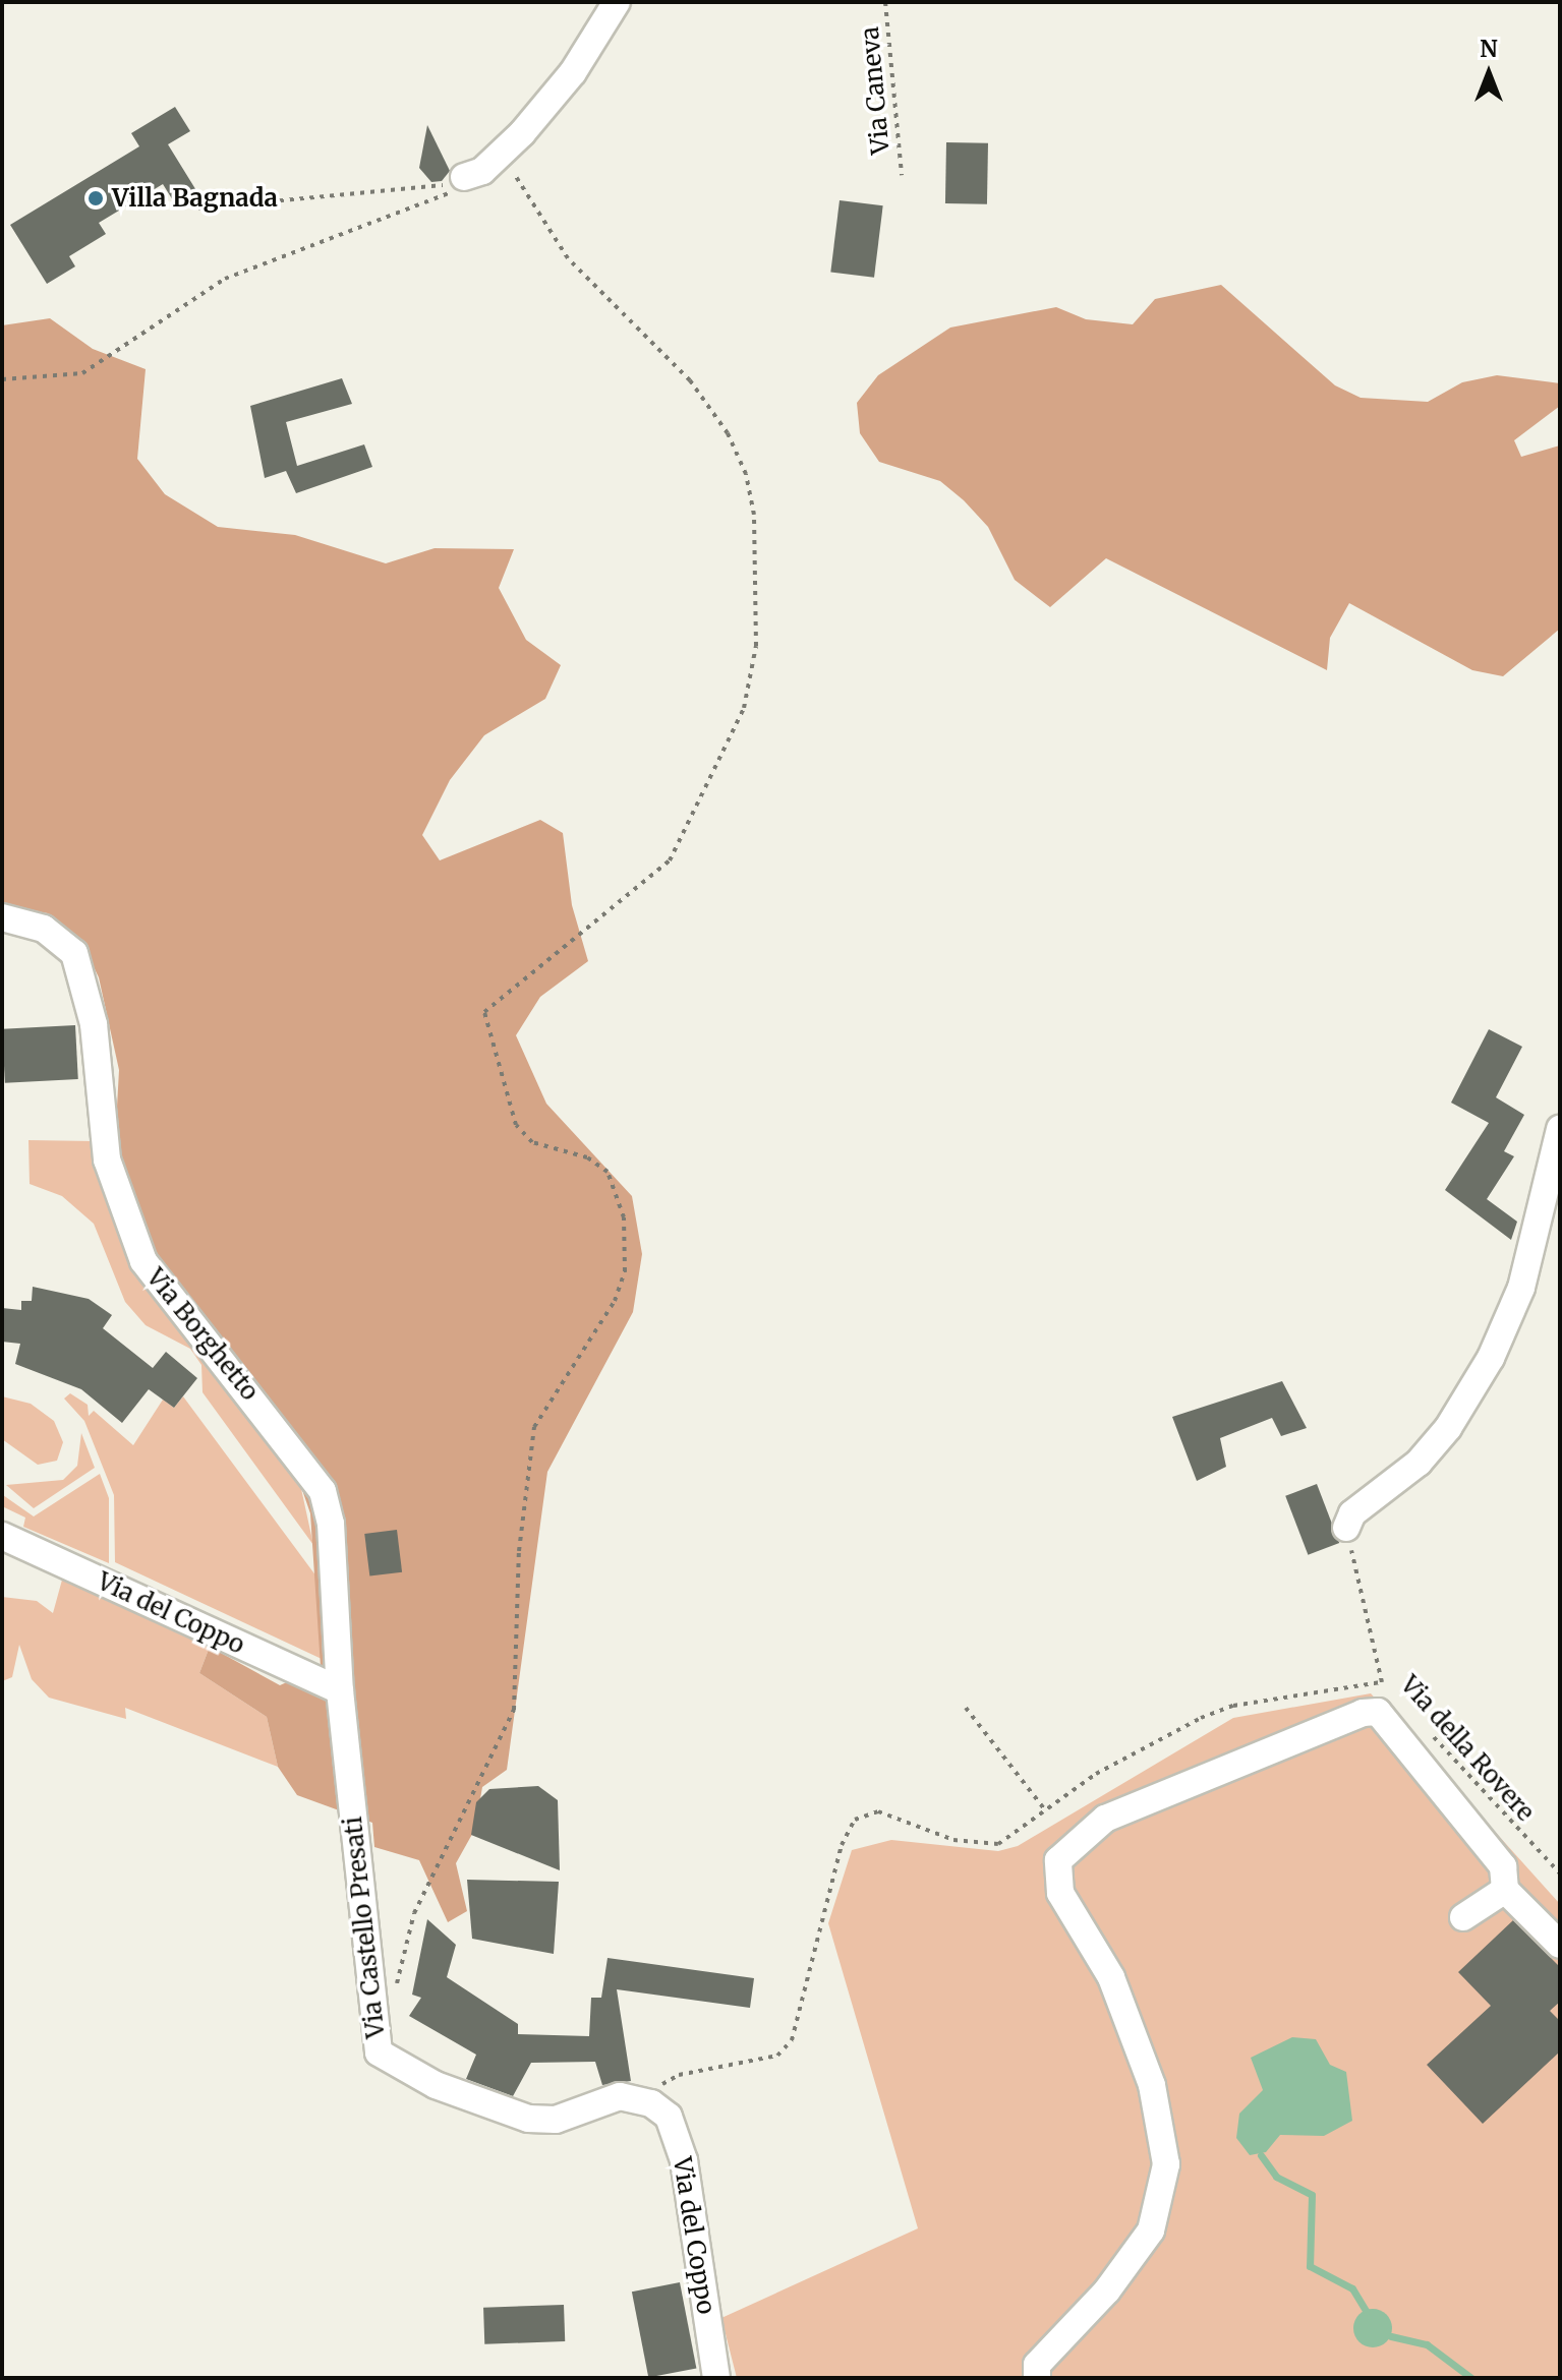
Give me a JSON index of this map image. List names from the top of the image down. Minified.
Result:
{"streets":{"street":["Via Borghetto","Via del Coppo","Via Castello Presati"],"path":["Via Caneva","Via della Rovere"]},"crossings":[["Via Borghetto","Via del Coppo"],["Via Borghetto","Via Castello Presati"],["Via del Coppo","Via Castello Presati"]],"places":["Villa Bagnada"],"north":"top"}
